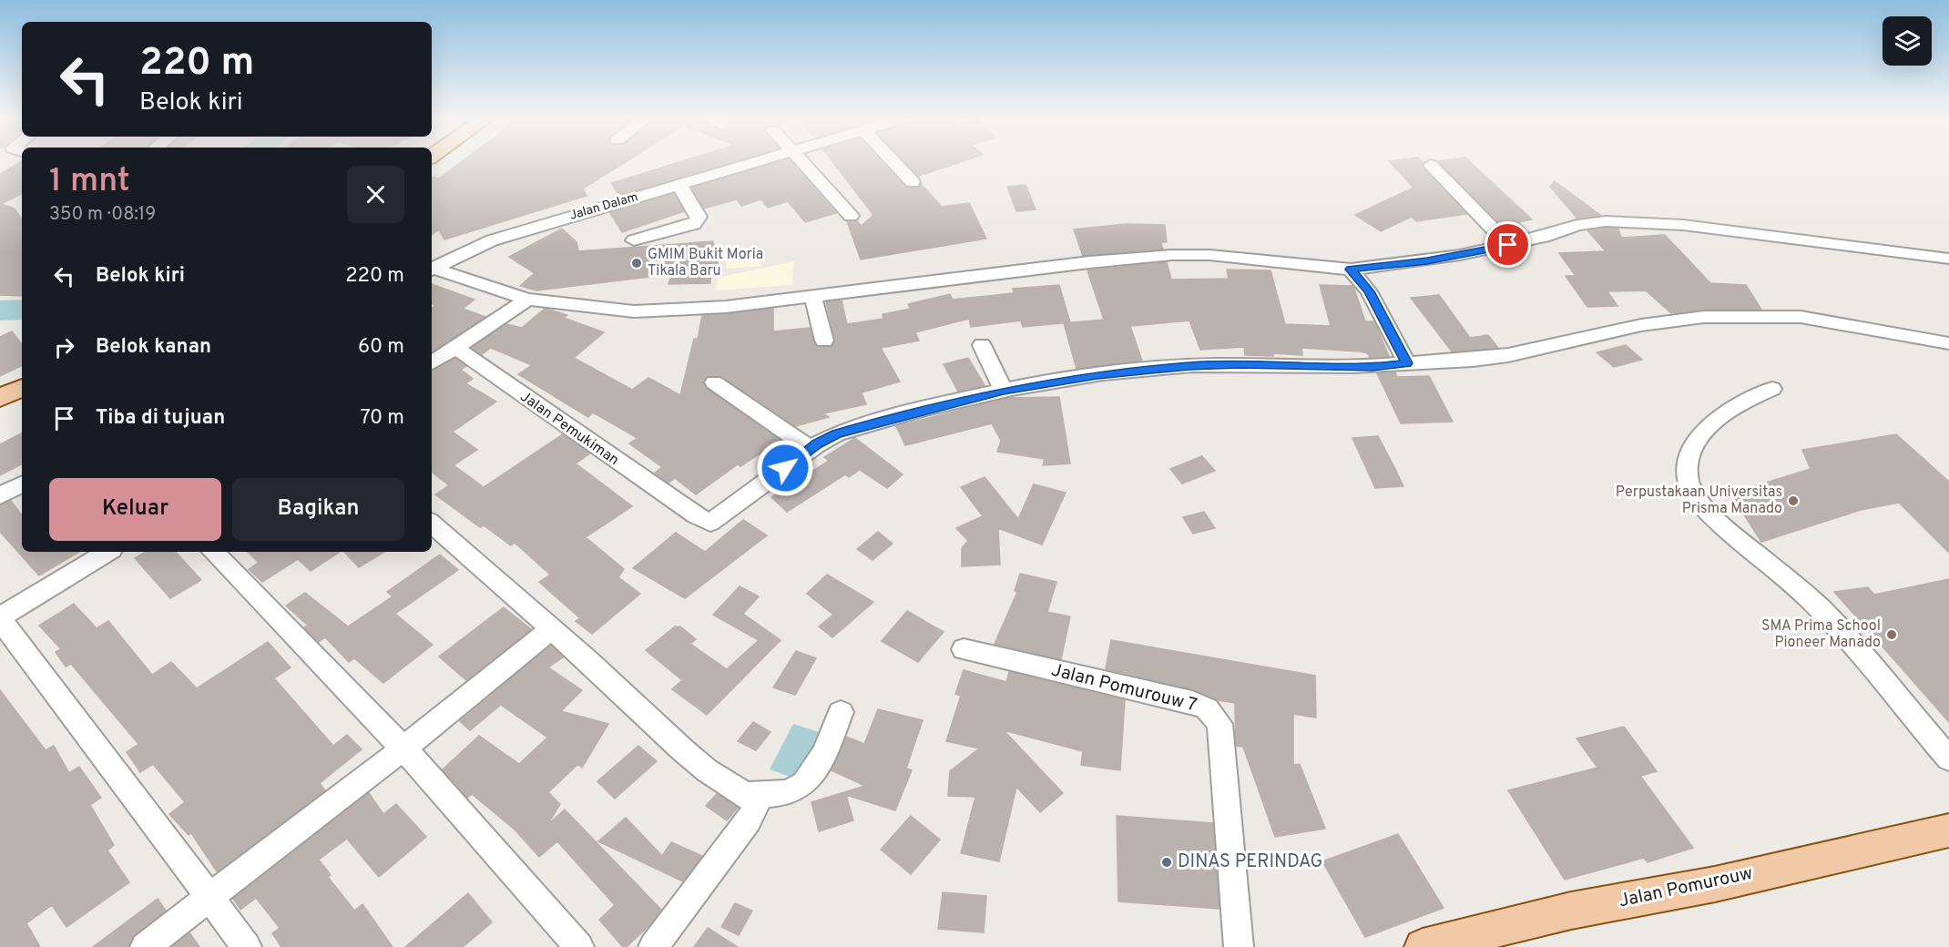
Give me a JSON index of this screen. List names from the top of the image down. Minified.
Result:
{"streets":{"main road":["Jalan Pomurouw"],"street":["Jalan Dalam","Jalan Pemukiman","Jalan Pomurouw 7"]},"places":["GMIM Bukit Moria Tikala Baru","Perpustakaan Universitas Prisma Manado","SMA Prima School Pioneer Manado","DINAS PERINDAG"],"page":{"turn":["220 m","Belok kiri"],"heading":["1 mnt","350 m · 08:19"],"list":[{"name":"Belok kiri","value":"220 m"},{"name":"Belok kanan","value":"60 m"},{"name":"Tiba di tujuan","value":"70 m"}],"buttons":["Keluar","Bagikan"]}}
